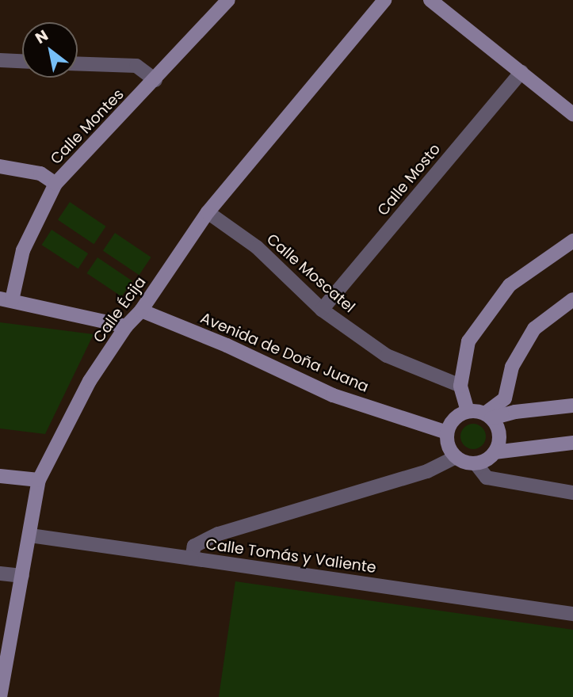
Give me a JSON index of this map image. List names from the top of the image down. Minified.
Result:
{"streets":{"street":["Calle Montes","Calle Mosto","Calle Moscatel","Calle Écija","Avenida de Doña Juana","Calle Tomás y Valiente"]},"crossings":[["Calle Mosto","Calle Moscatel"],["Calle Moscatel","Calle Écija"],["Calle Écija","Avenida de Doña Juana"],["Avenida de Doña Juana","Calle Tomás y Valiente"]],"north":"top left"}
